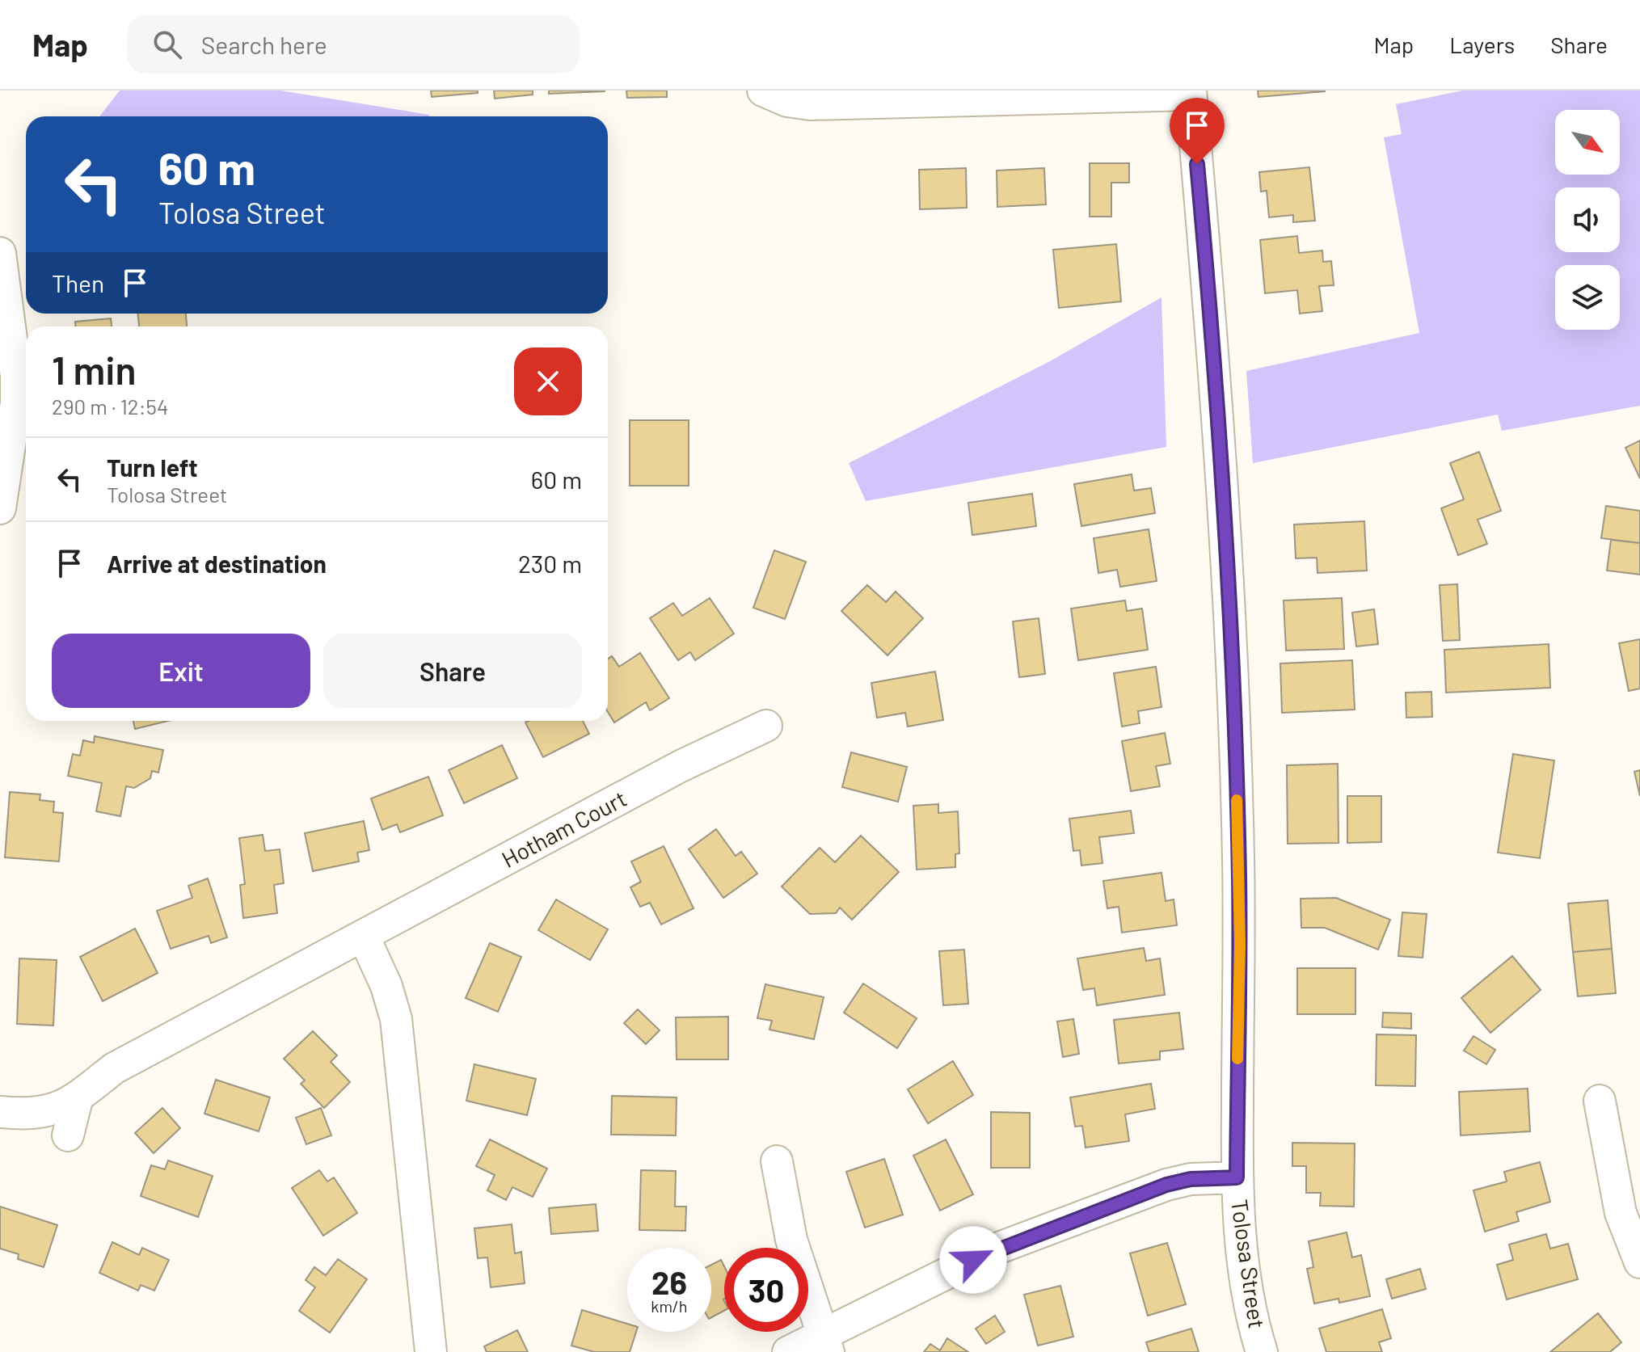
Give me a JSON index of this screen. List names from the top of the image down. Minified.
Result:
{"streets":{"street":["Hotham Court","Tolosa Street"]},"north":"bottom right","page":{"header":"Map","search":"Search here","nav":["Map","Layers","Share"],"turn":["60 m","Tolosa Street"],"then":"Then","heading":["1 min","290 m · 12:54"],"list":[{"name":"Turn left","note":"Tolosa Street","value":"60 m"},{"name":"Arrive at destination","value":"230 m"}],"buttons":["Exit","Share"],"speed":"26 km/h","limit":"30"}}
